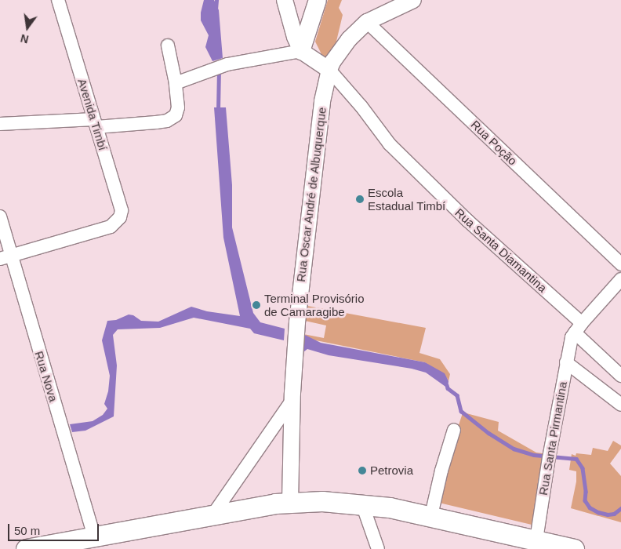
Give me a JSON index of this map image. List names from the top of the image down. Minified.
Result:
{"streets":{"street":["Avenida Timbí","Rua Poção","Rua Oscar André de Albuquerque","Rua Santa Diamantina","Rua Nova","Rua Santa Pirmantina"]},"crossings":[["Avenida Timbí","Rua Nova"],["Rua Poção","Rua Oscar André de Albuquerque"],["Rua Oscar André de Albuquerque","Rua Santa Diamantina"],["Rua Santa Diamantina","Rua Santa Pirmantina"]],"places":["Escola Estadual Timbí","Terminal Provisório de Camaragibe","Petrovia"],"scale_bar":"50 m","north":"bottom"}
